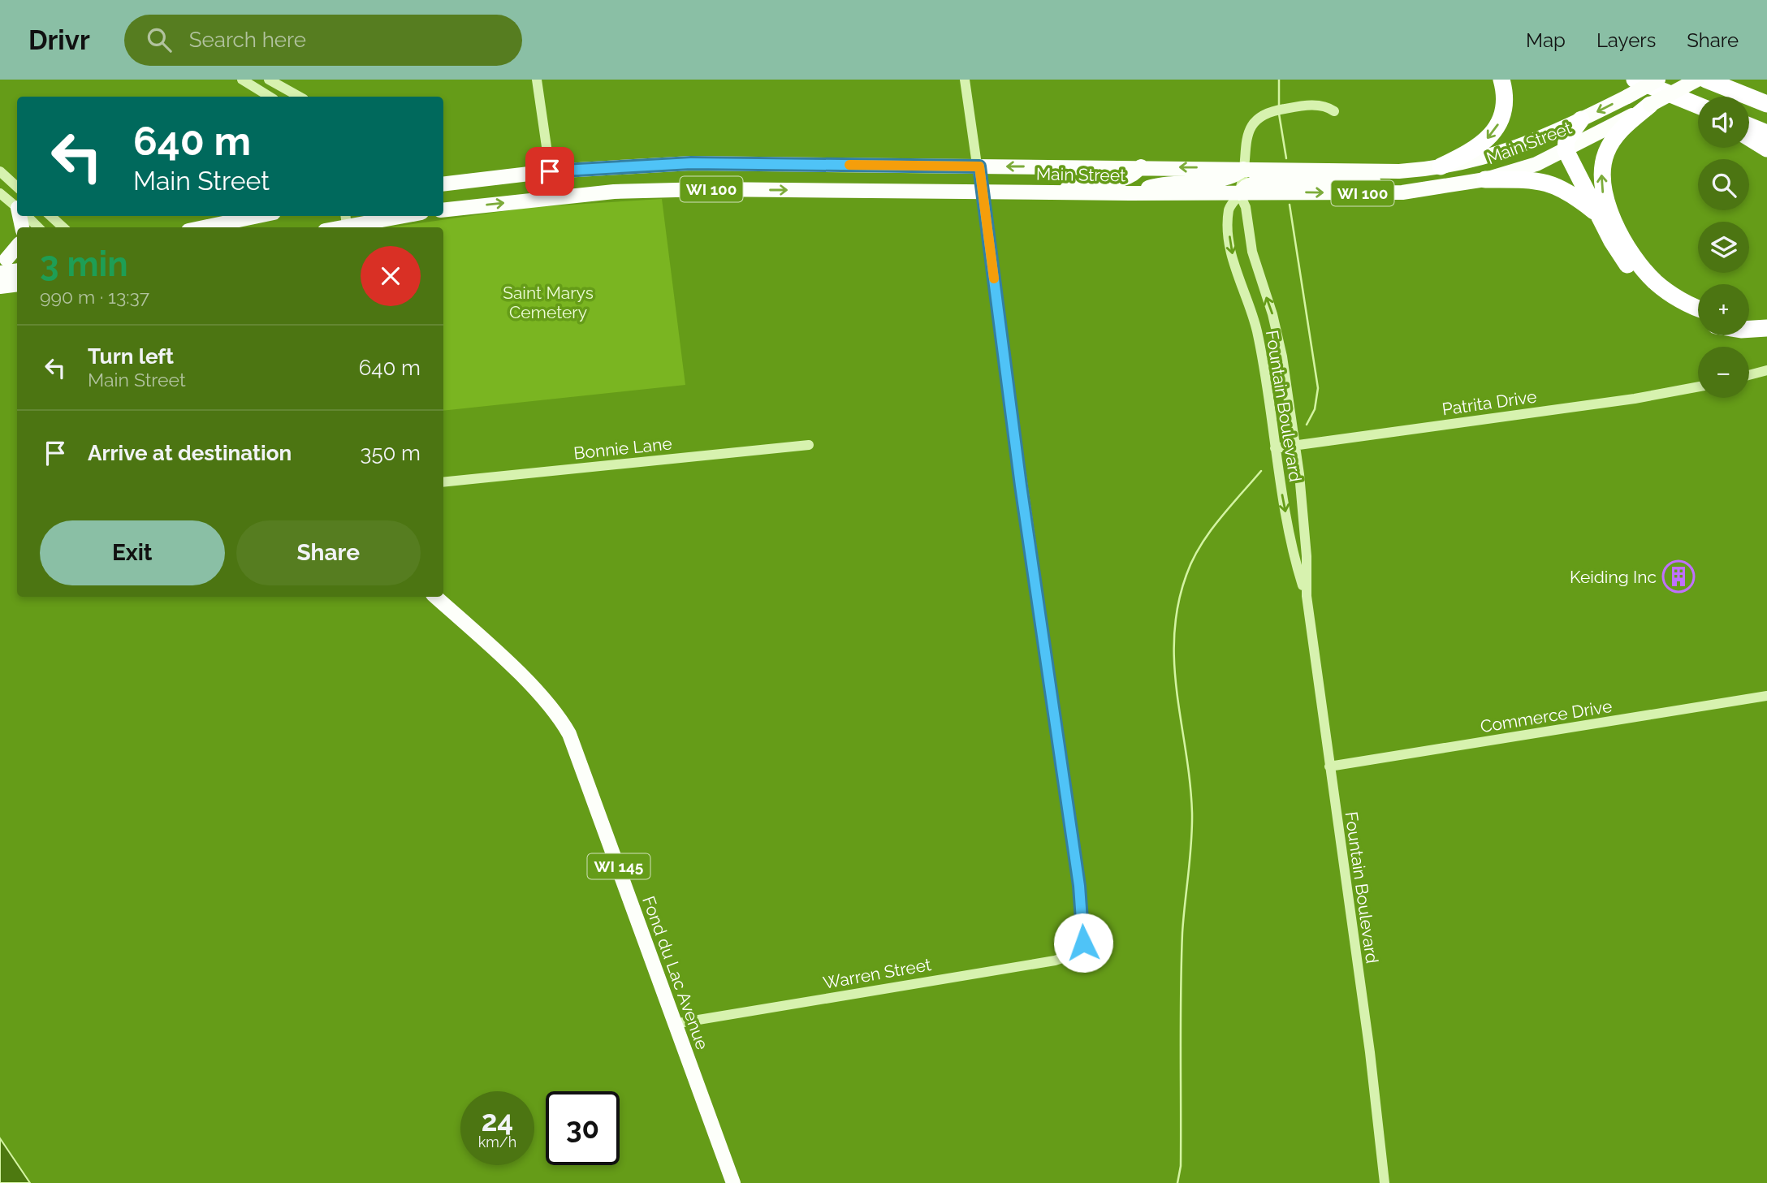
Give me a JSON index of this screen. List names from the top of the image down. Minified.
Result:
{"streets":{"highway":["WI 100"],"main road":["Main Street","WI 145","Fond du Lac Avenue"],"street":["Patrita Drive","Fountain Boulevard","Bonnie Lane","Commerce Drive","Warren Street"]},"crossings":[["Main Street","WI 100"],["Main Street","Fountain Boulevard"],["Main Street","Warren Street"],["Patrita Drive","Fountain Boulevard"],["Fountain Boulevard","Commerce Drive"],["Fond du Lac Avenue","Warren Street"]],"parks":["Saint Marys Cemetery"],"places":{"building":["Keiding Inc"]},"page":{"header":"Drivr","search":"Search here","nav":["Map","Layers","Share"],"map_buttons":["+","−"],"turn":["640 m","Main Street"],"heading":["3 min","990 m · 13:37"],"list":[{"name":"Turn left","note":"Main Street","value":"640 m"},{"name":"Arrive at destination","value":"350 m"}],"buttons":["Exit","Share"],"speed":"24 km/h","limit":"30"}}
